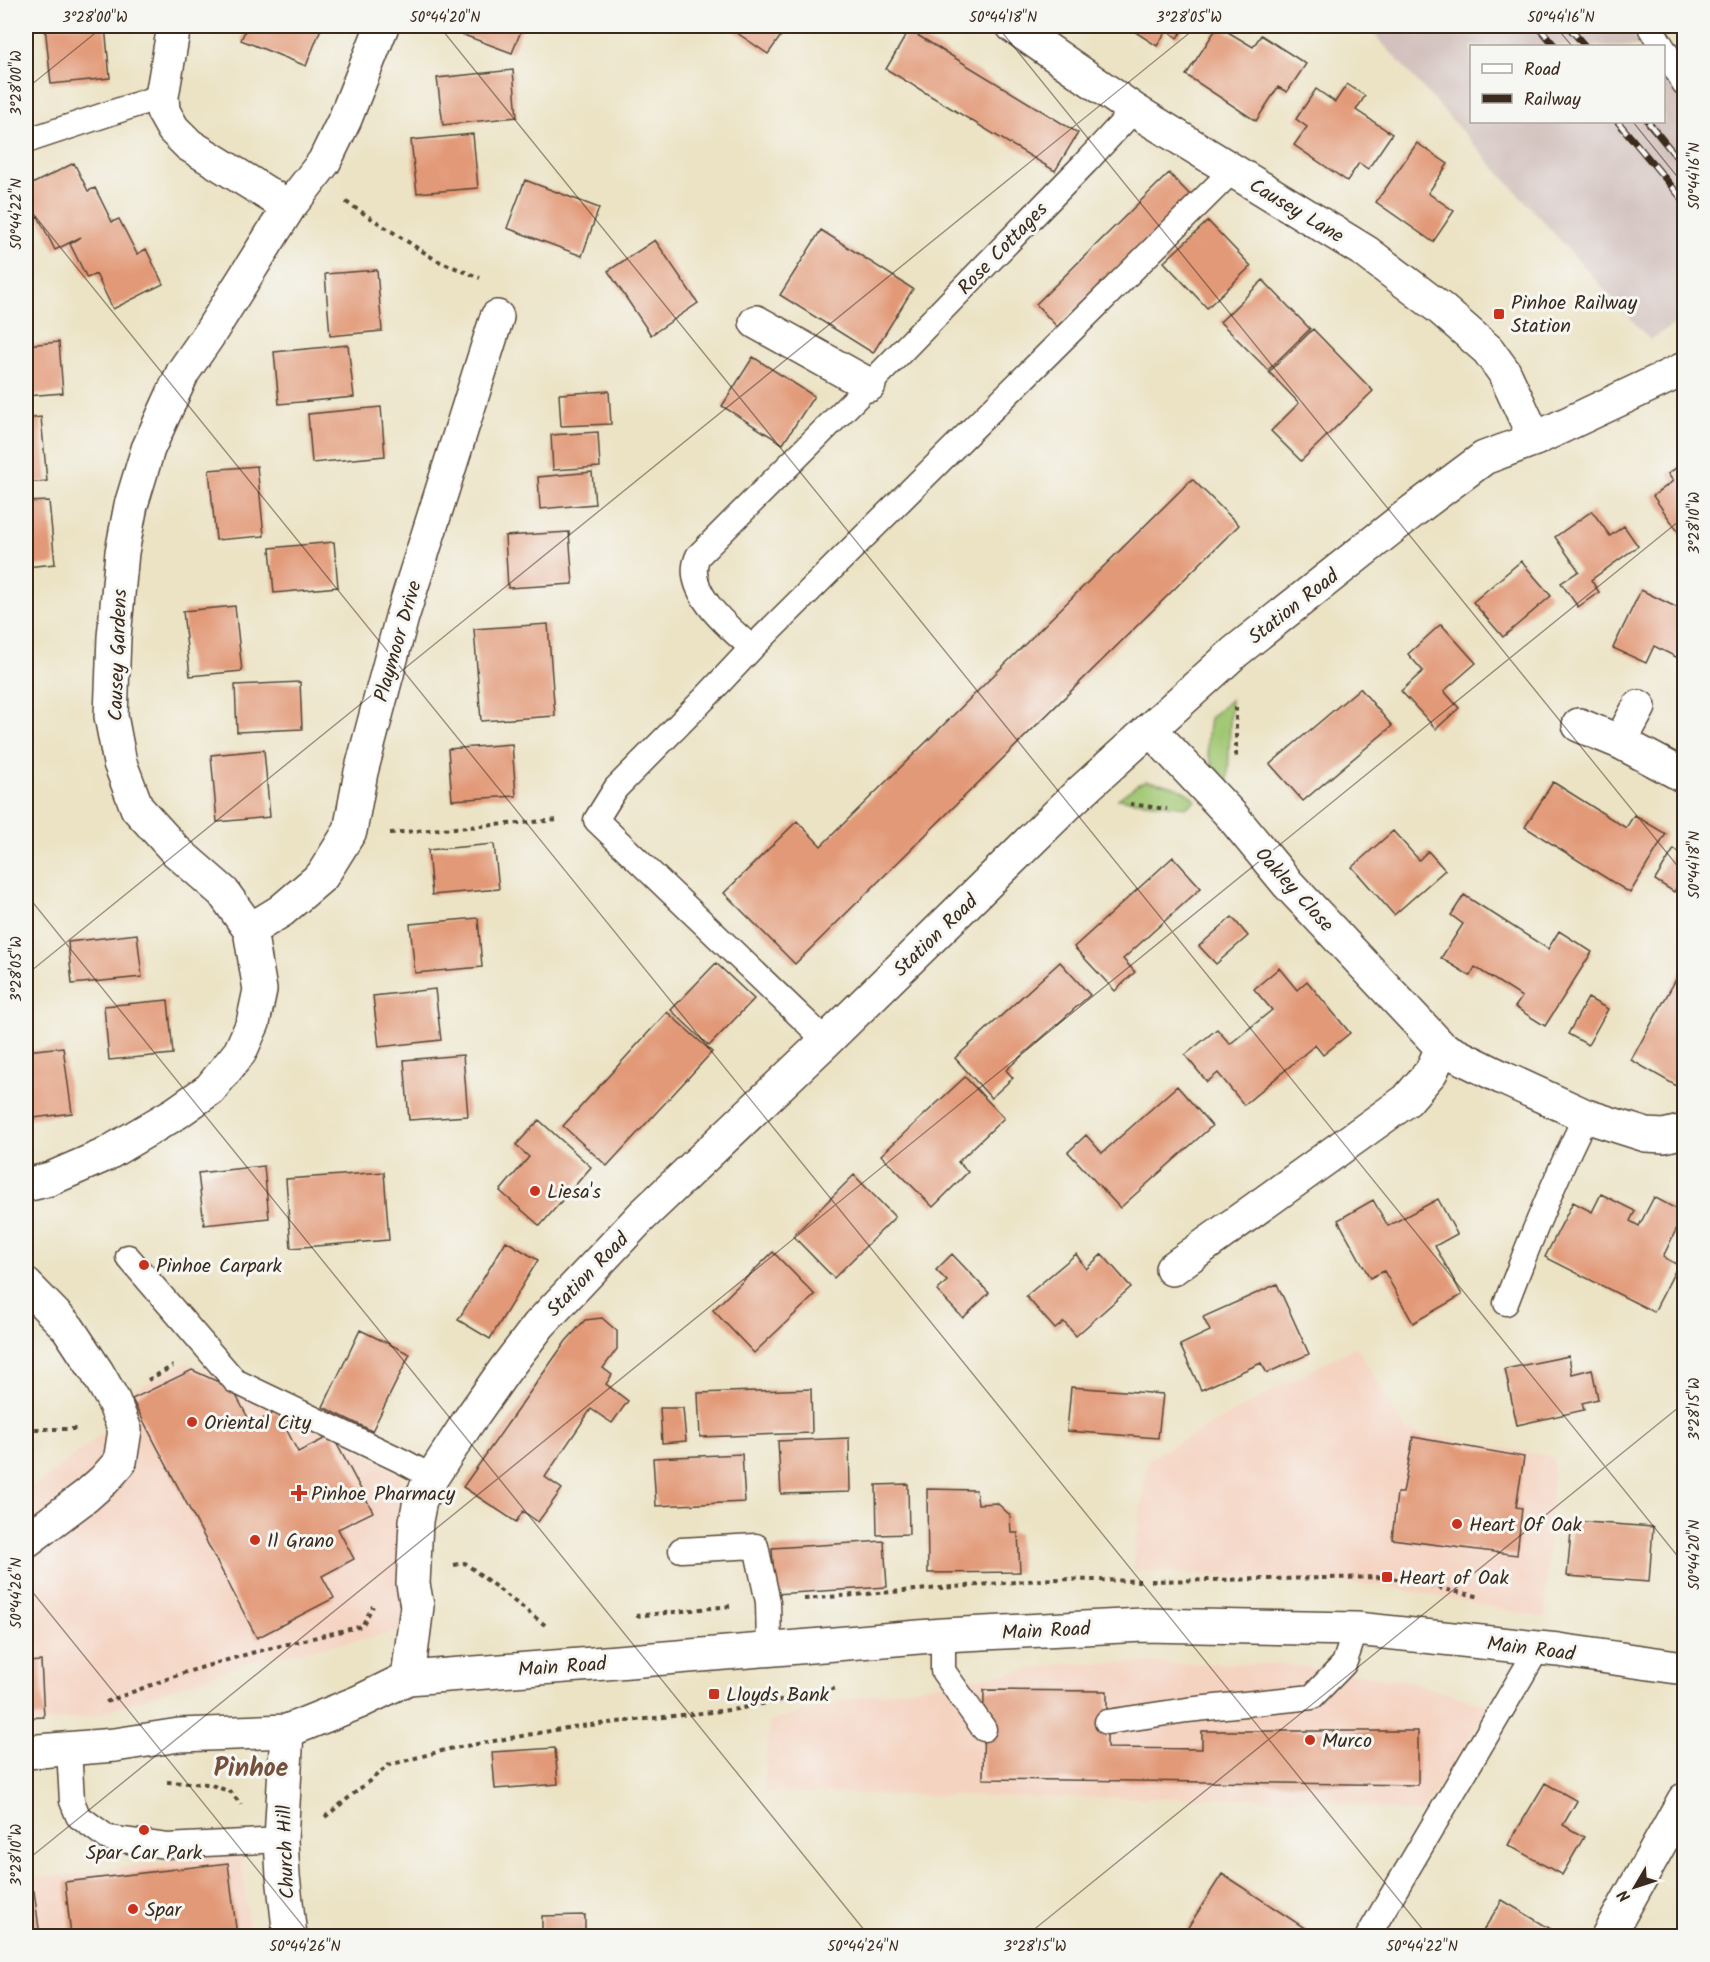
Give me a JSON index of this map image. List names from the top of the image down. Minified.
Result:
{"streets":{"street":["Causey Lane","Station Road","Playmoor Drive","Causey Gardens","Oakley Close","Main Road","Church Hill"],"lane":["Rose Cottages"]},"crossings":[["Causey Lane","Rose Cottages"],["Causey Lane","Station Road"],["Station Road","Oakley Close"],["Station Road","Main Road"],["Playmoor Drive","Causey Gardens"]],"districts":["Pinhoe"],"places":{"transit":["Pinhoe Railway Station","Heart of Oak","Lloyds Bank"],"other":["Liesa's","Pinhoe Carpark","Oriental City","Heart Of Oak","Il Grano","Murco","Spar Car Park","Spar"],"health":["Pinhoe Pharmacy"]},"legend":["Road","Railway"],"north":"bottom left","coordinates":["3°28'00\"W","50°44'20\"N","50°44'18\"N","3°28'05\"W","50°44'16\"N","50°44'22\"N","3°28'10\"W","3°28'15\"W","50°44'26\"N","50°44'24\"N"]}
